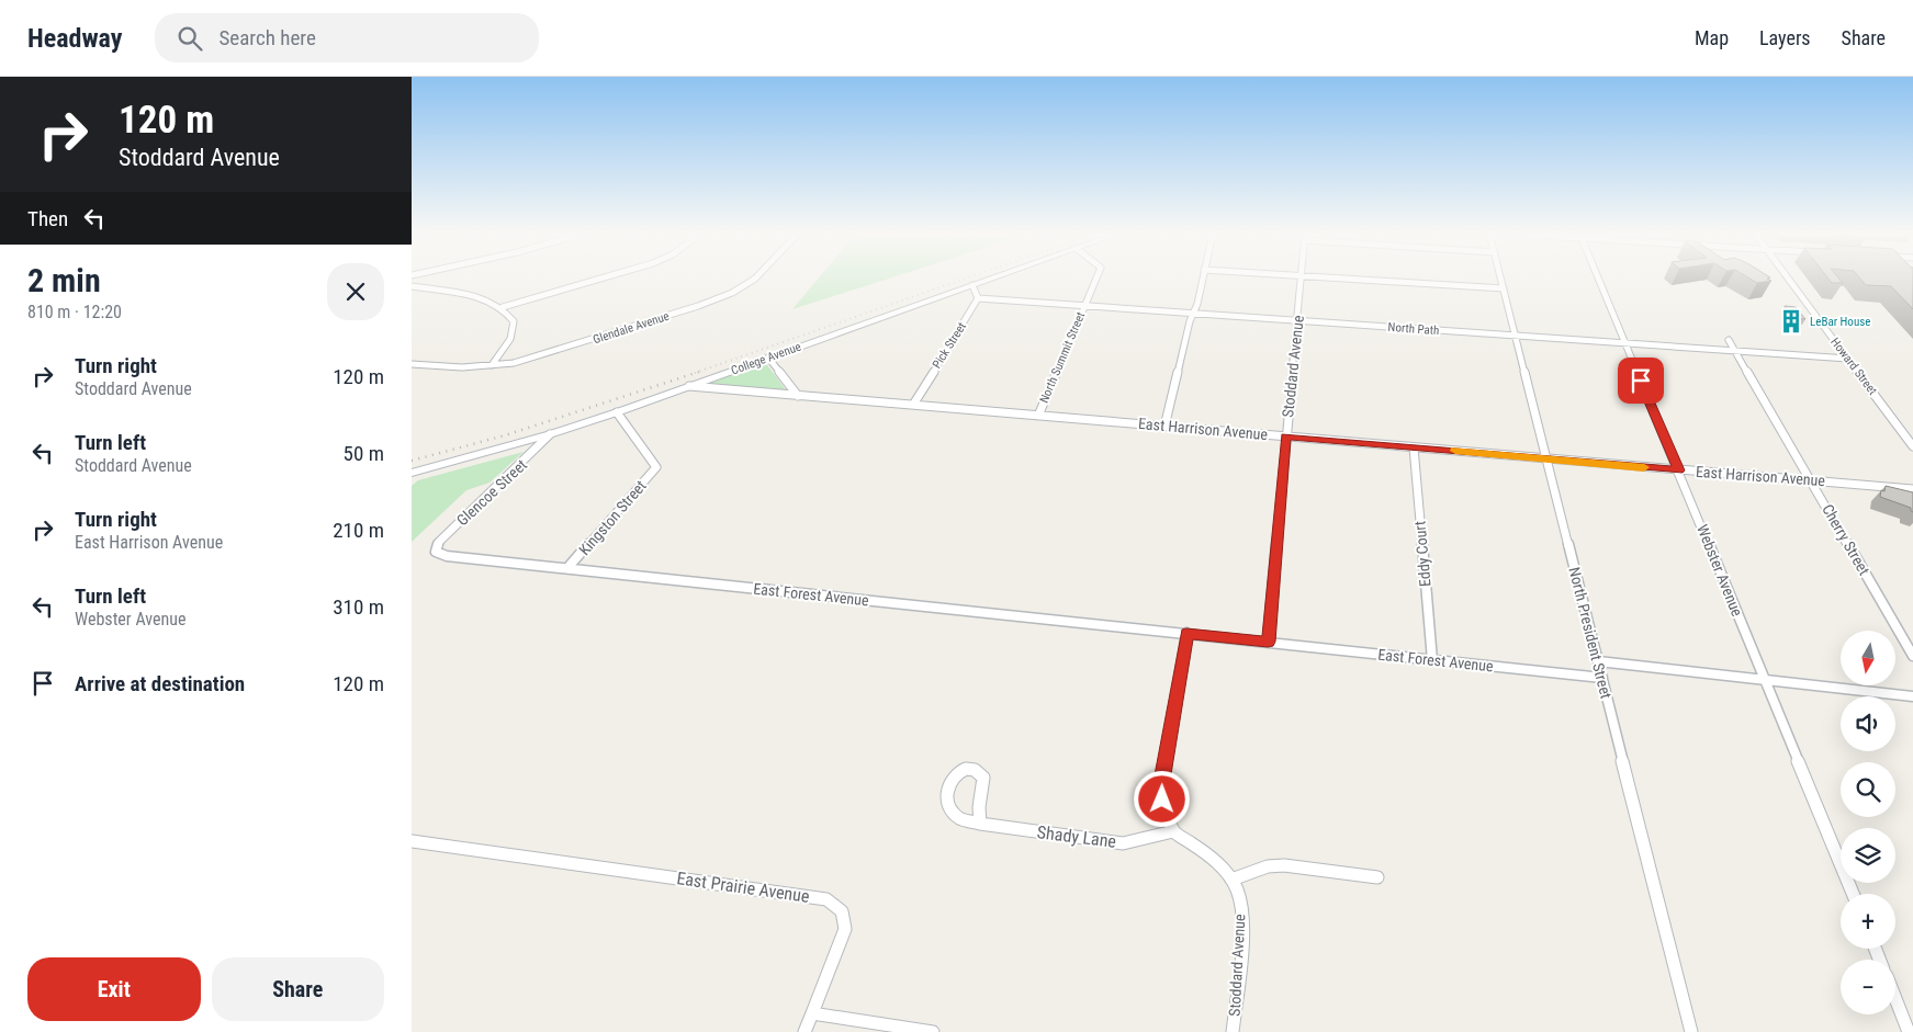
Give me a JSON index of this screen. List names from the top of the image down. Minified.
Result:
{"streets":{"street":["Glendale Avenue","North Path","Pick Street","North Summit Street","College Avenue","Stoddard Avenue","Howard Street","East Harrison Avenue","Glencoe Street","Kingston Street","Cherry Street","Eddy Court","Webster Avenue","East Forest Avenue","North President Street","Shady Lane","East Prairie Avenue"]},"crossings":[["North Path","Pick Street"],["North Path","North Summit Street"],["North Path","Stoddard Avenue"],["North Path","Howard Street"],["North Path","Cherry Street"],["North Path","Webster Avenue"],["North Path","North President Street"],["Pick Street","East Harrison Avenue"],["North Summit Street","East Harrison Avenue"],["College Avenue","East Harrison Avenue"],["College Avenue","Glencoe Street"],["College Avenue","Kingston Street"],["Stoddard Avenue","East Harrison Avenue"],["Stoddard Avenue","East Forest Avenue"],["Stoddard Avenue","Shady Lane"],["East Harrison Avenue","Cherry Street"],["East Harrison Avenue","Eddy Court"],["East Harrison Avenue","Webster Avenue"],["East Harrison Avenue","North President Street"],["Glencoe Street","East Forest Avenue"],["Kingston Street","East Forest Avenue"],["Eddy Court","East Forest Avenue"],["East Forest Avenue","North President Street"]],"places":{"building":["LeBar House"]},"north":"bottom","page":{"header":"Headway","search":"Search here","nav":["Map","Layers","Share"],"turn":["120 m","Stoddard Avenue"],"then":"Then","heading":["2 min","810 m · 12:20"],"list":[{"name":"Turn right","note":"Stoddard Avenue","value":"120 m"},{"name":"Turn left","note":"Stoddard Avenue","value":"50 m"},{"name":"Turn right","note":"East Harrison Avenue","value":"210 m"},{"name":"Turn left","note":"Webster Avenue","value":"310 m"},{"name":"Arrive at destination","value":"120 m"}],"map_buttons":["+","−"],"buttons":["Exit","Share"]}}
